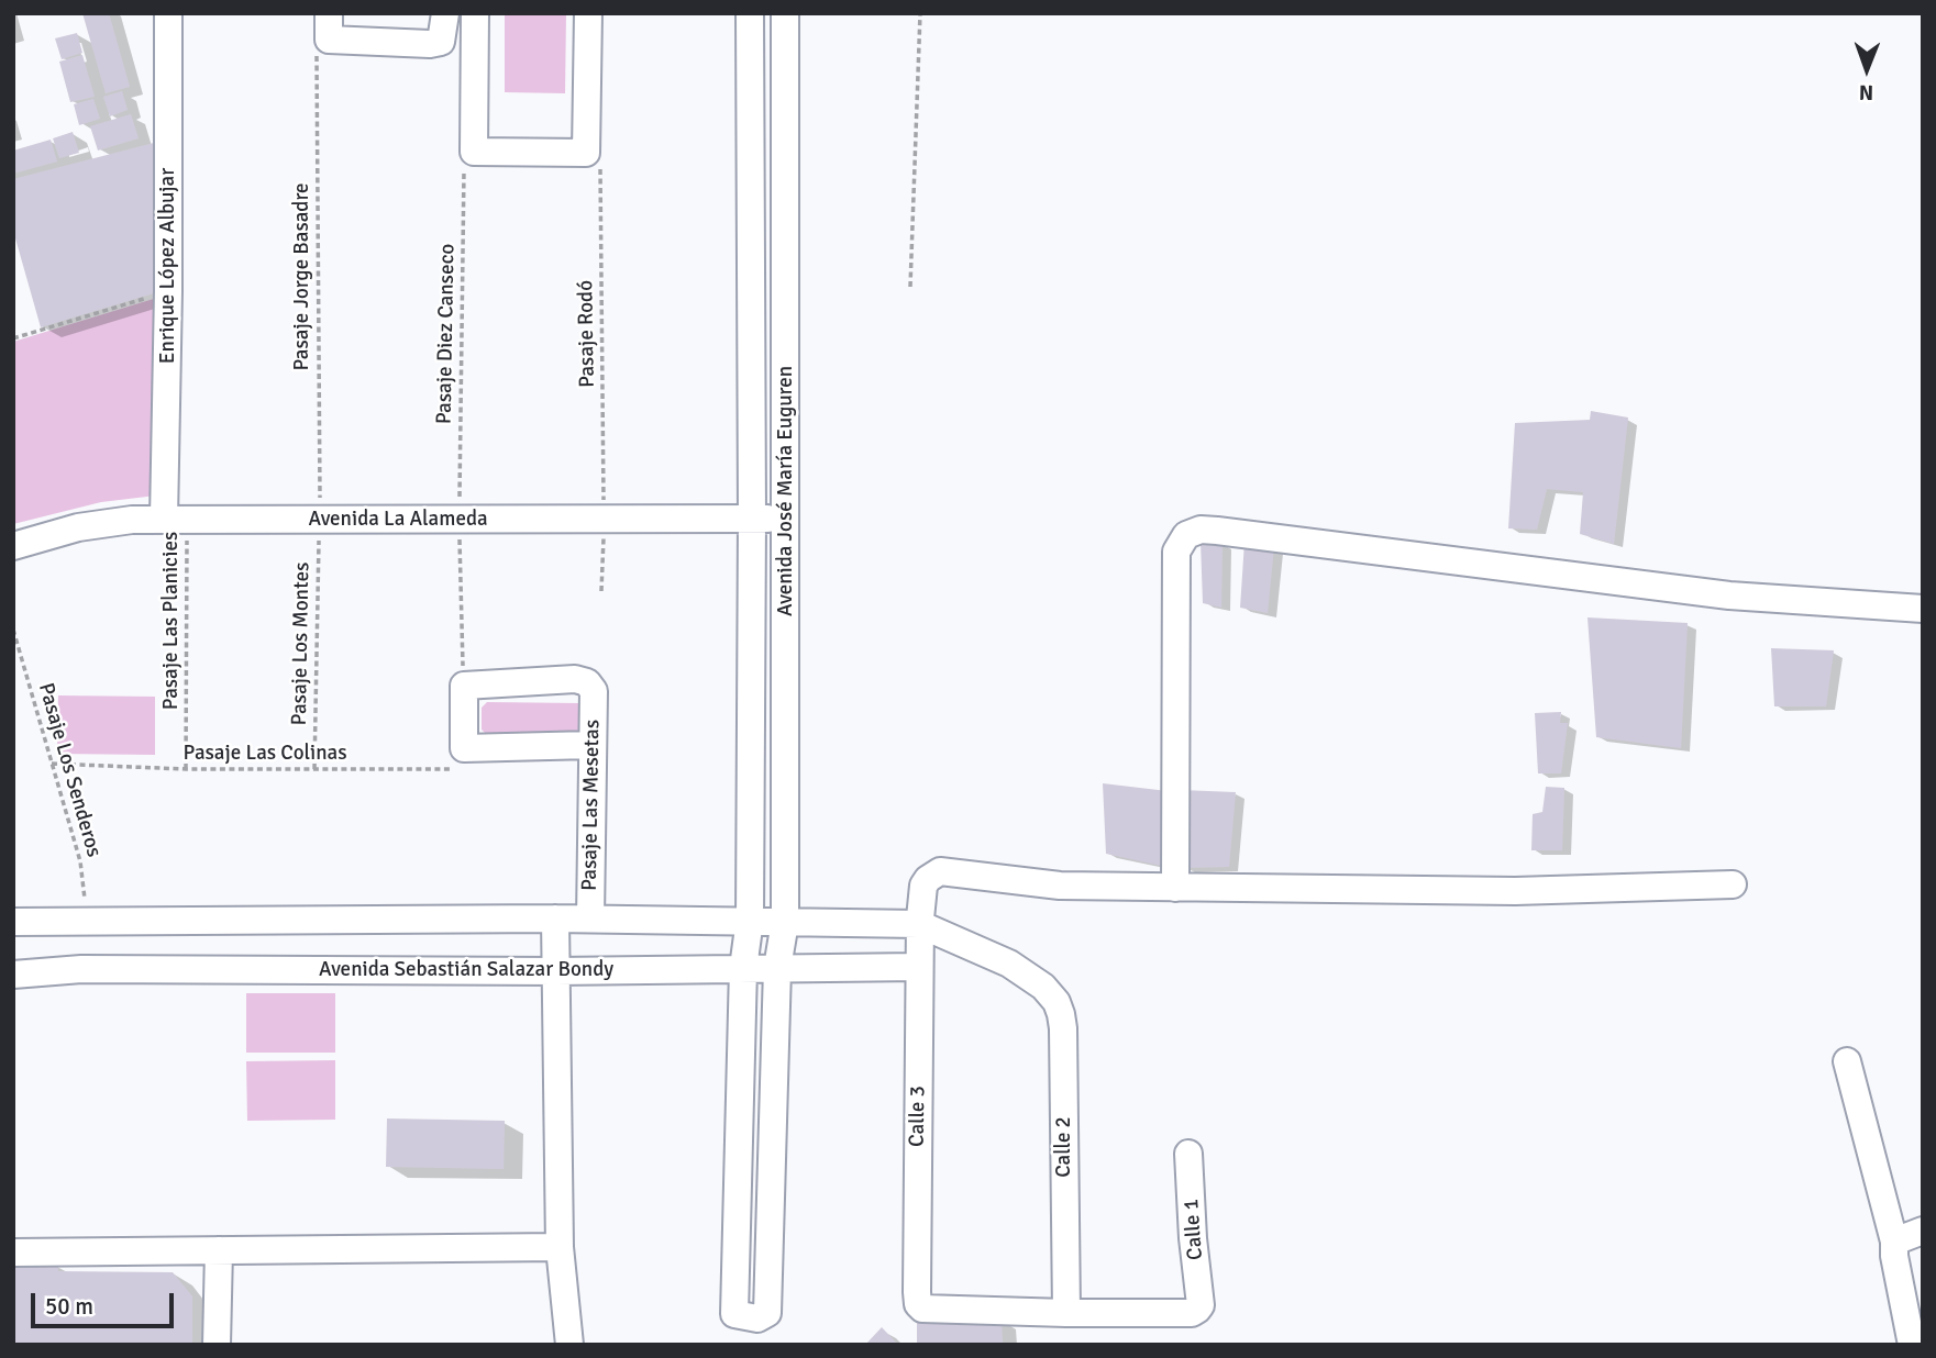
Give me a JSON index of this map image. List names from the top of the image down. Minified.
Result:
{"streets":{"street":["Enrique López Albujar","Avenida José María Euguren","Avenida La Alameda","Pasaje Las Mesetas","Avenida Sebastián Salazar Bondy","Calle 3","Calle 2","Calle 1"],"path":["Pasaje Jorge Basadre","Pasaje Diez Canseco","Pasaje Rodó","Pasaje Las Planicies","Pasaje Los Montes","Pasaje Las Colinas","Pasaje Los Senderos"]},"crossings":[["Enrique López Albujar","Avenida La Alameda"],["Enrique López Albujar","Pasaje Las Planicies"],["Pasaje Jorge Basadre","Avenida La Alameda"],["Pasaje Jorge Basadre","Pasaje Los Montes"],["Pasaje Diez Canseco","Avenida La Alameda"],["Pasaje Diez Canseco","Pasaje Las Mesetas"],["Pasaje Rodó","Avenida La Alameda"],["Avenida José María Euguren","Avenida La Alameda"],["Avenida José María Euguren","Avenida Sebastián Salazar Bondy"],["Avenida La Alameda","Pasaje Las Planicies"],["Avenida La Alameda","Pasaje Los Montes"],["Pasaje Las Planicies","Pasaje Las Colinas"],["Pasaje Los Montes","Pasaje Las Colinas"],["Pasaje Las Colinas","Pasaje Los Senderos"],["Avenida Sebastián Salazar Bondy","Calle 3"],["Calle 3","Calle 2"],["Calle 3","Calle 1"],["Calle 2","Calle 1"]],"scale_bar":"50 m","north":"bottom"}
